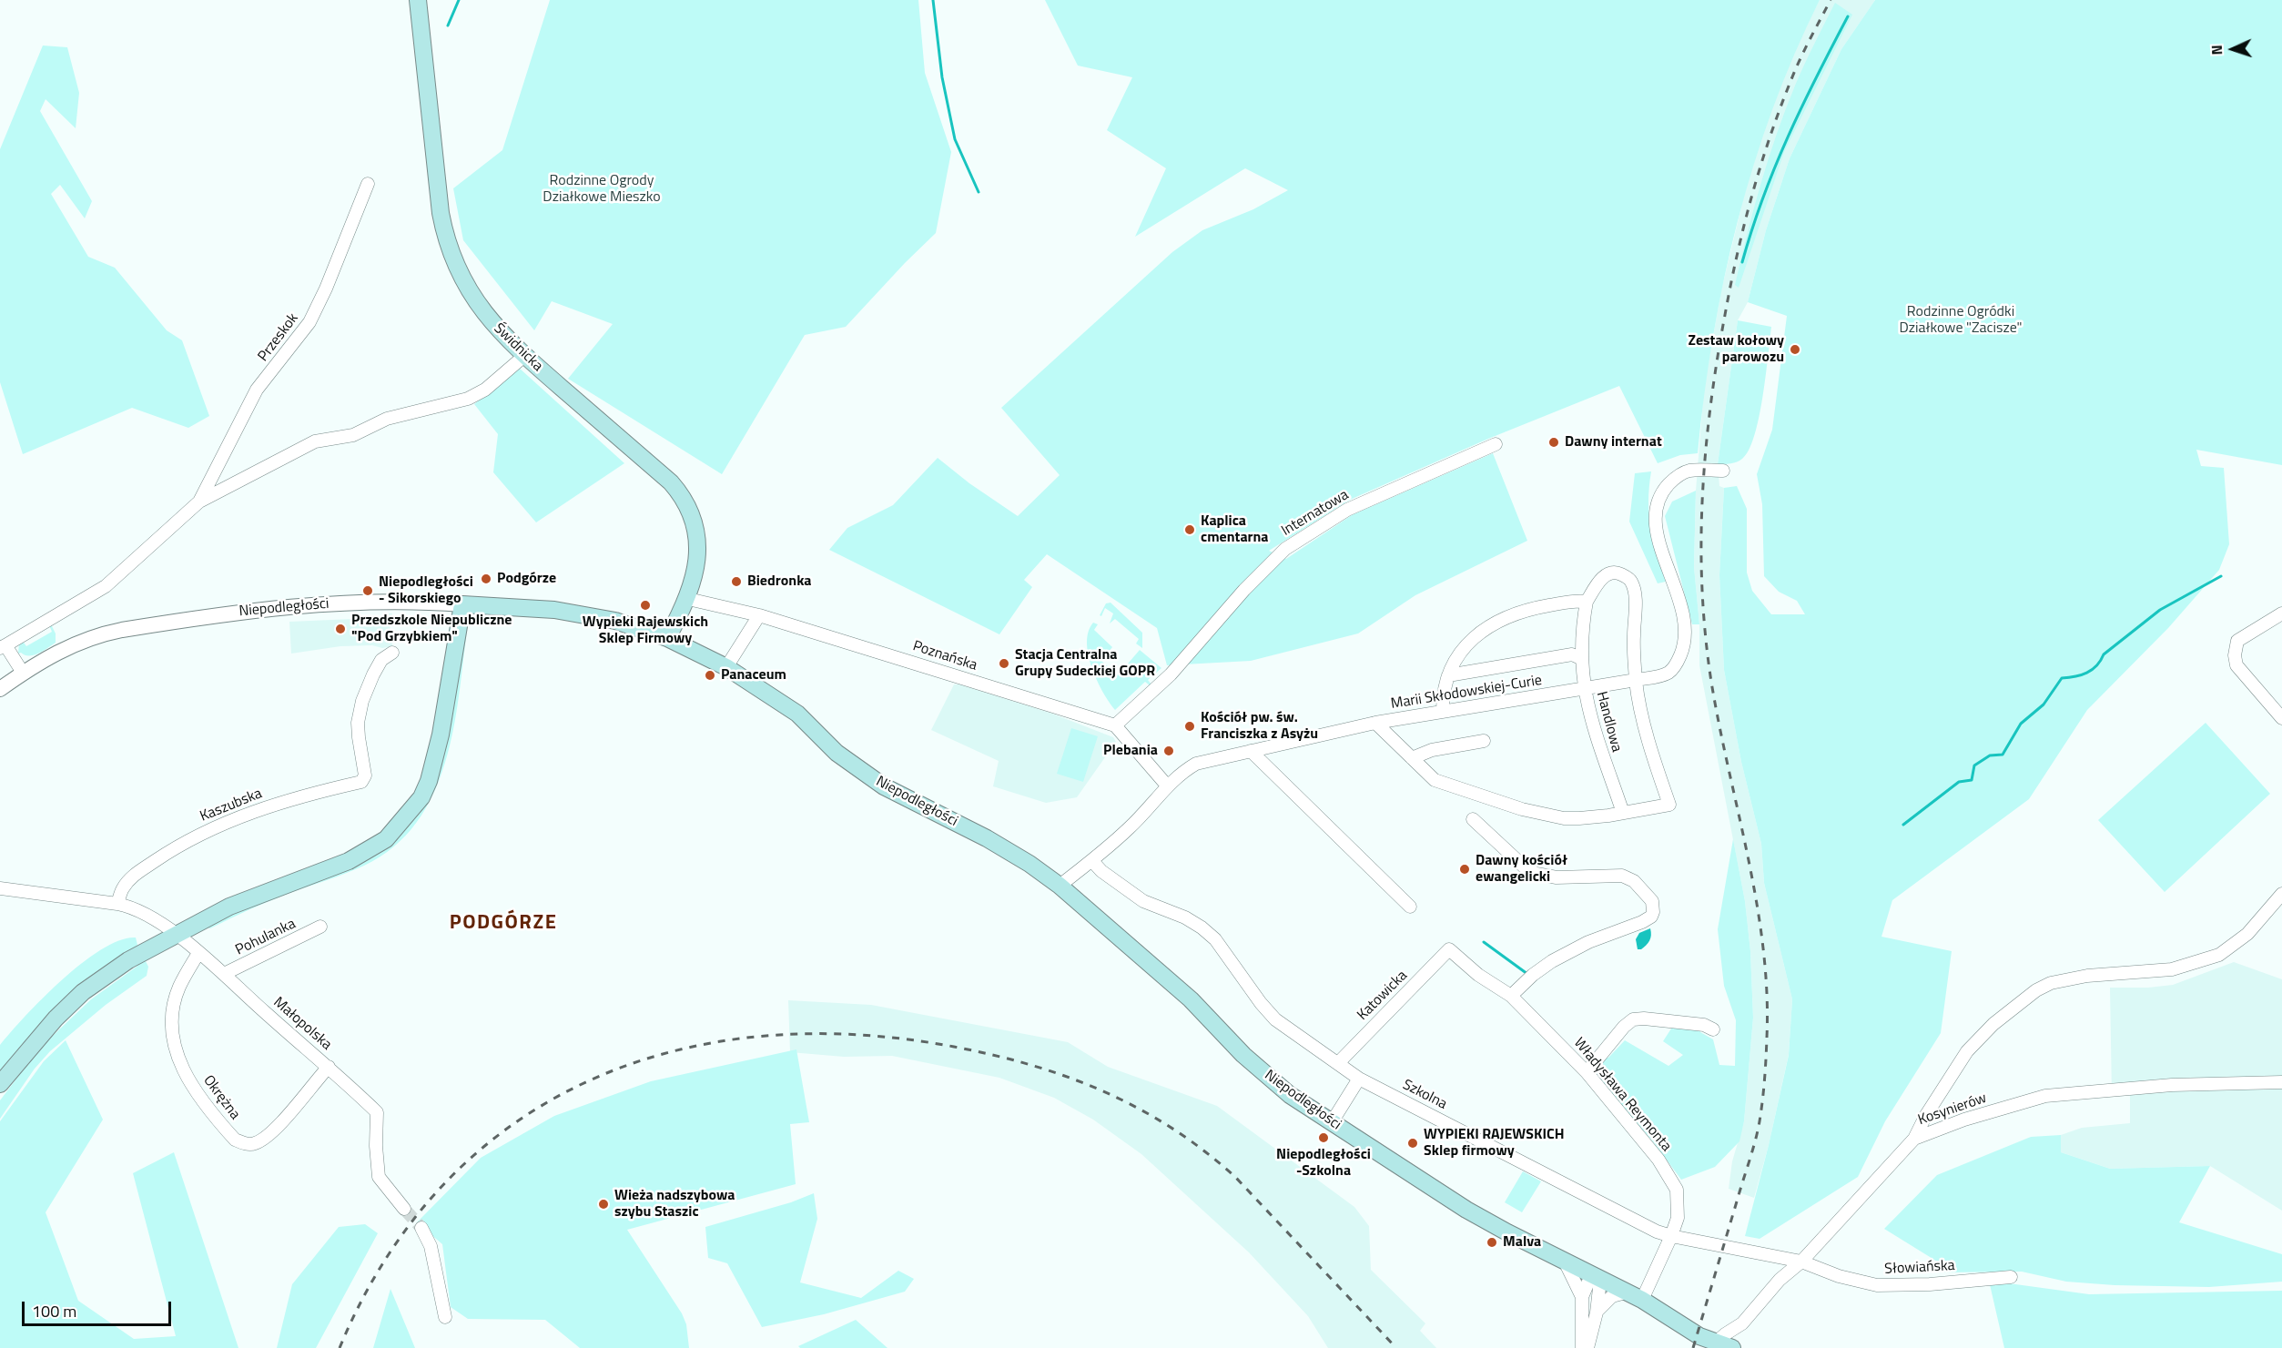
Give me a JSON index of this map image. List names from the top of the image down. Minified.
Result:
{"streets":{"main road":["Świdnicka","Niepodległości"],"street":["Przeskok","Internatowa","Poznańska","Marii Skłodowskiej-Curie","Handlowa","Kaszubska","Pohulanka","Katowicka","Małopolska","Szkolna","Władysława Reymonta","Okrężna","Kosynierów","Słowiańska"]},"crossings":[["Przeskok","Świdnicka"],["Świdnicka","Niepodległości"],["Świdnicka","Poznańska"],["Internatowa","Poznańska"],["Niepodległości","Marii Skłodowskiej-Curie"],["Niepodległości","Władysława Reymonta"],["Niepodległości","Kosynierów"],["Marii Skłodowskiej-Curie","Handlowa"],["Marii Skłodowskiej-Curie","Szkolna"],["Kaszubska","Małopolska"],["Pohulanka","Małopolska"],["Katowicka","Szkolna"],["Katowicka","Władysława Reymonta"],["Małopolska","Okrężna"],["Szkolna","Władysława Reymonta"],["Szkolna","Kosynierów"],["Szkolna","Słowiańska"],["Kosynierów","Słowiańska"]],"districts":["PODGÓRZE"],"parks":["Rodzinne Ogrody Działkowe Mieszko","Rodzinne Ogródki Działkowe \"Zacisze\""],"places":["Zestaw kołowy parowozu","Dawny internat","Kaplica cmentarna","Podgórze","Biedronka","Niepodległości - Sikorskiego","Wypieki Rajewskich Sklep Firmowy","Przedszkole Niepubliczne \"Pod Grzybkiem\"","Stacja Centralna Grupy Sudeckiej GOPR","Panaceum","Kościół pw. św. Franciszka z Asyżu","Plebania","Dawny kościół ewangelicki","Niepodległości -Szkolna","WYPIEKI RAJEWSKICH Sklep firmowy","Wieża nadszybowa szybu Staszic","Malva"],"scale_bar":"100 m","north":"left"}
